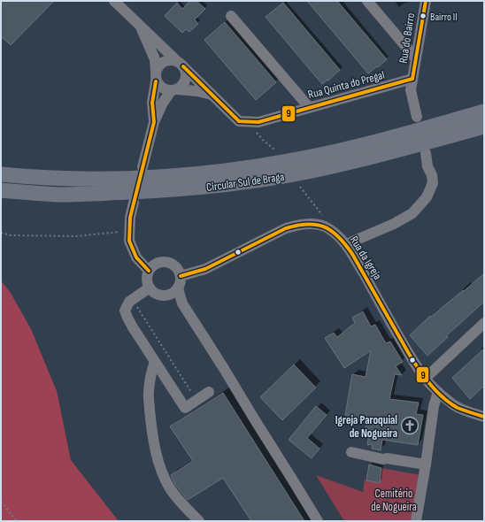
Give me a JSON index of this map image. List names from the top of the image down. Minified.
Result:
{"streets":{"highway":["Circular Sul de Braga"],"street":["Rua do Bairro","Rua Quinta do Pregal","Rua da Igreja"]},"crossings":[["Rua do Bairro","Rua Quinta do Pregal"]],"parks":["Cemitério de Nogueira"],"places":{"other":["Bairro II"],"church":["Igreja Paroquial de Nogueira"]},"lines":["transit line 9"]}
